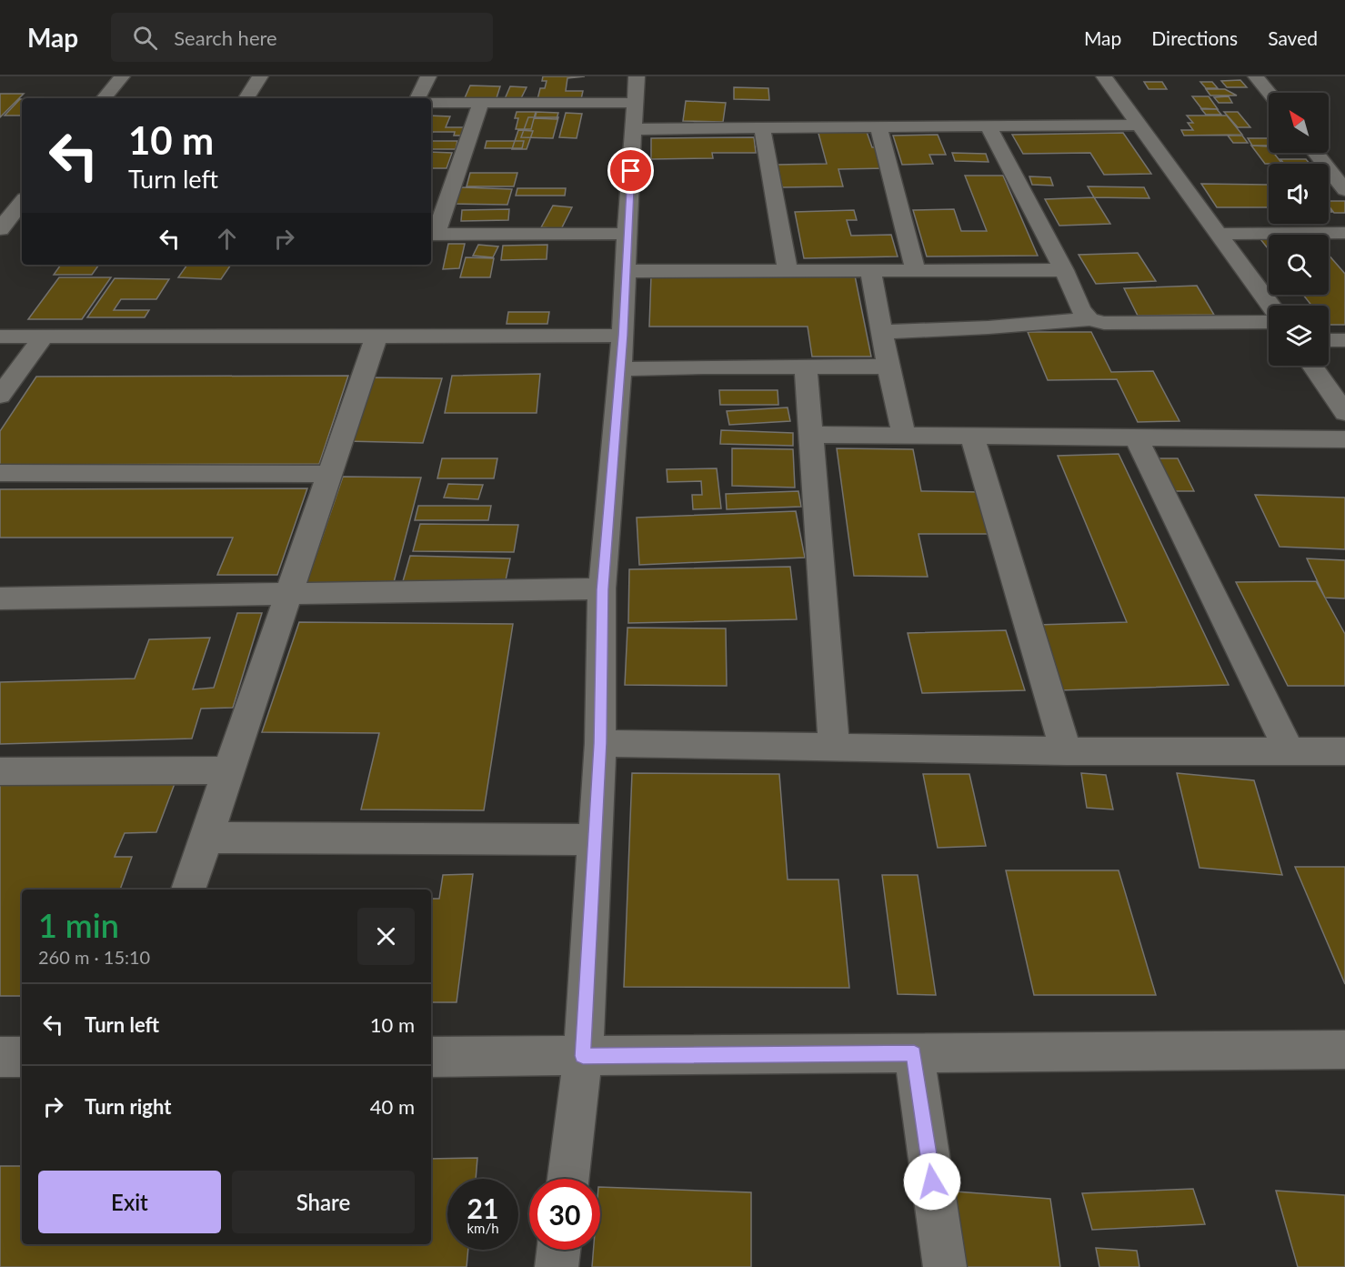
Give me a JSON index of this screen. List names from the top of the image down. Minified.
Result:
{"north":"top left","page":{"header":"Map","search":"Search here","nav":["Map","Directions","Saved"],"turn":["10 m","Turn left"],"heading":["1 min","260 m · 15:10"],"list":[{"name":"Turn left","value":"10 m"},{"name":"Turn right","value":"40 m"}],"buttons":["Exit","Share"],"speed":"21 km/h","limit":"30"}}
